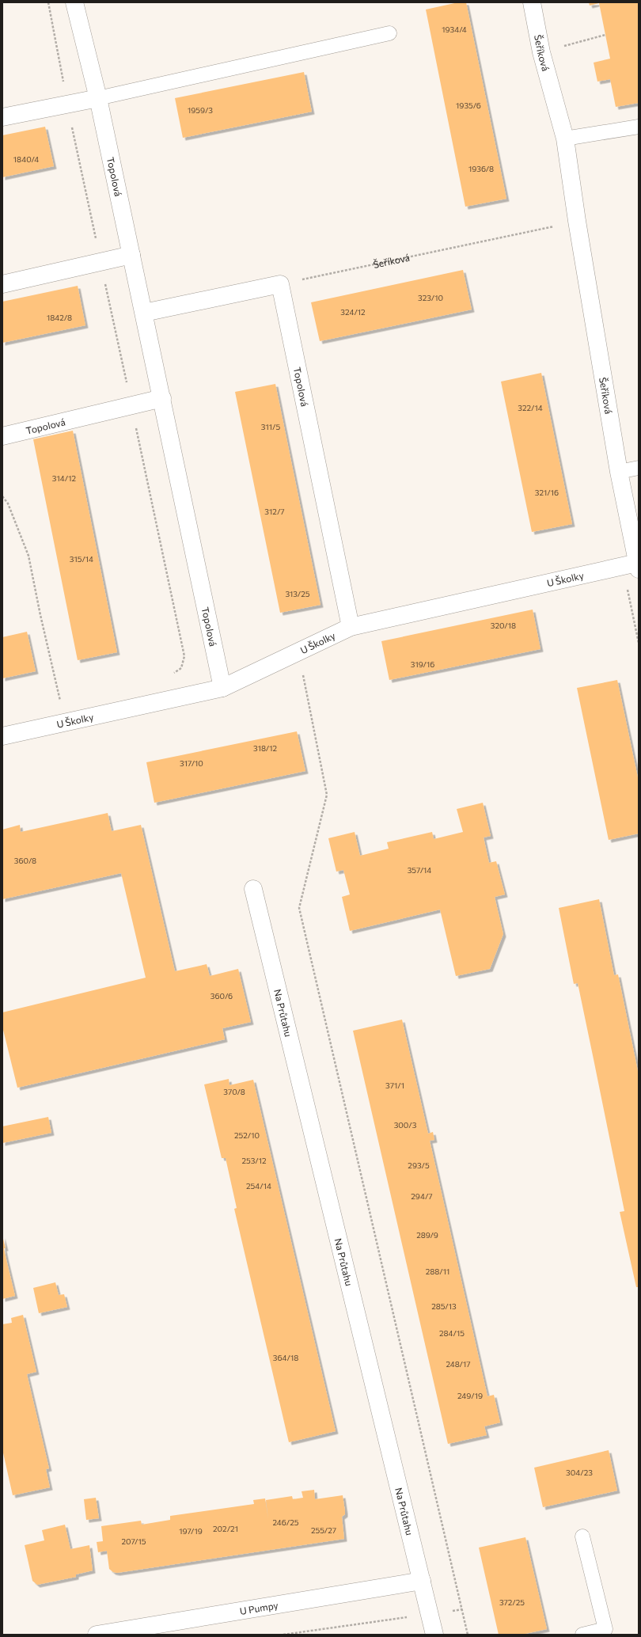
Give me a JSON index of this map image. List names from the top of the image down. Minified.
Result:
{"streets":{"street":["Šeříková","Topolová","U Školky","Na Průtahu","U Pumpy"]},"crossings":[["Šeříková","Topolová"],["Šeříková","U Školky"],["Topolová","U Školky"],["Na Průtahu","U Pumpy"]],"house_numbers":["1934/4","1935/6","1959/3","1840/4","1936/8","323/10","324/12","1842/8","322/14","311/5","314/12","321/16","312/7","315/14","313/25","320/18","319/16","318/12","317/10","360/8","357/14","360/6","371/1","370/8","300/3","252/10","253/12","293/5","254/14","294/7","289/9","288/11","285/13","284/15","364/18","248/17","249/19","304/23","246/25","202/21","255/27","197/19","207/15","372/25"]}
